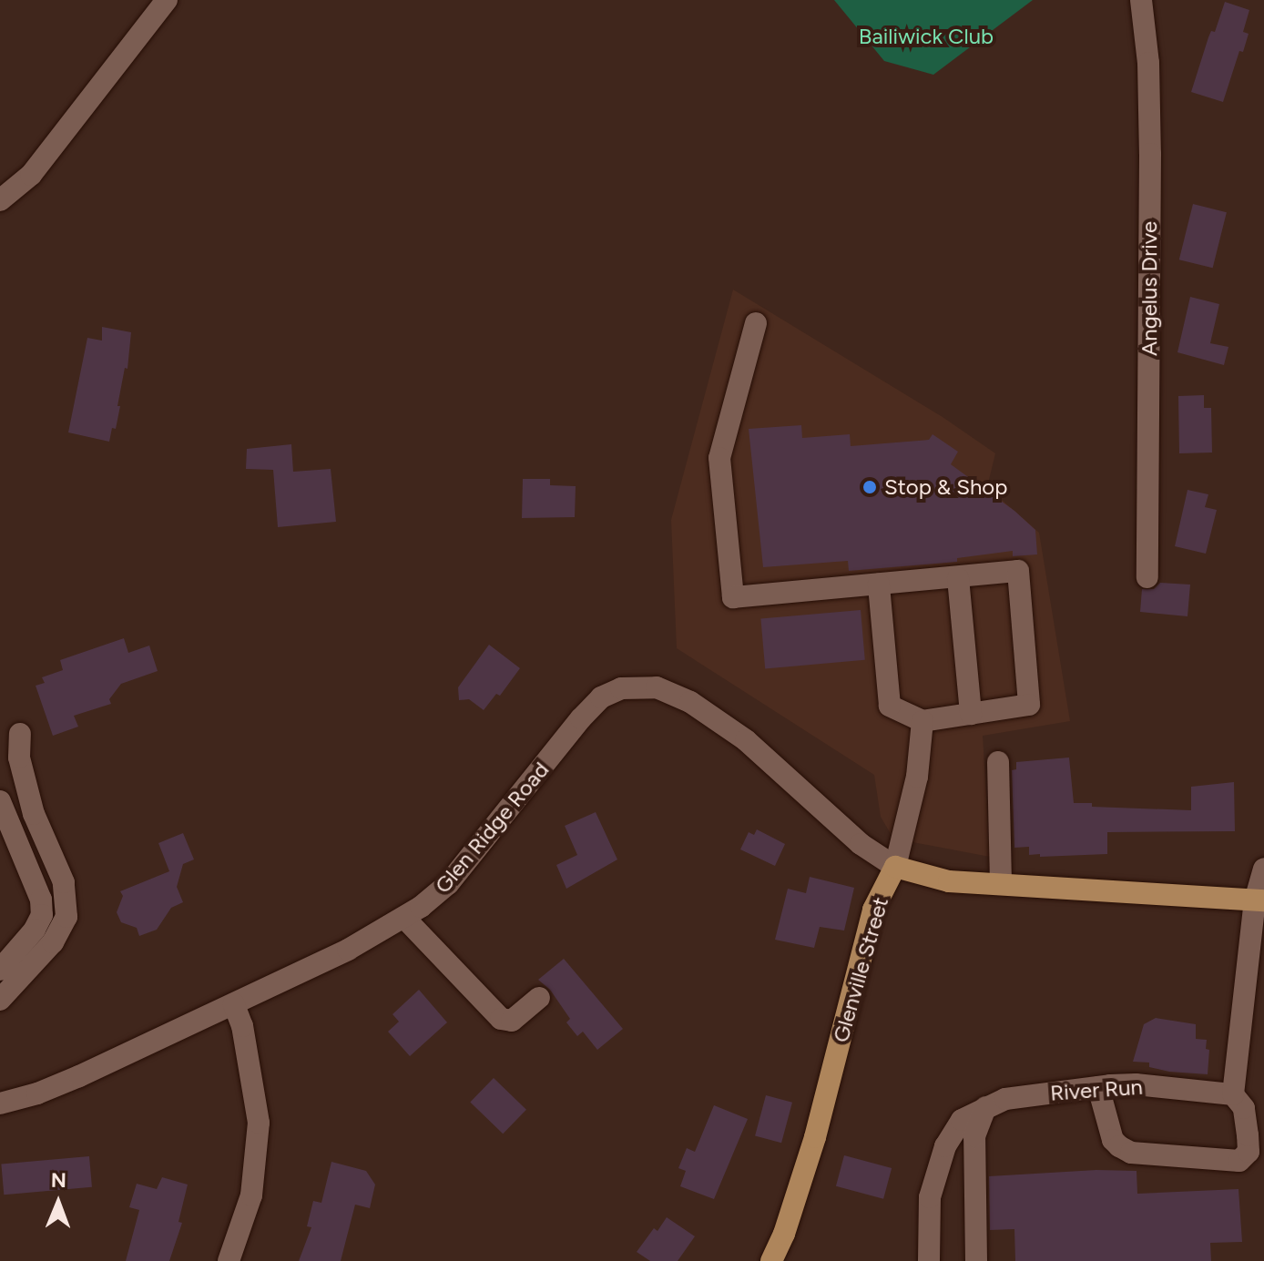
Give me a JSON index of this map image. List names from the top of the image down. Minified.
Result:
{"streets":{"main road":["Glenville Street"],"street":["Angelus Drive","Glen Ridge Road","River Run"]},"crossings":[["Glen Ridge Road","Glenville Street"]],"parks":["Bailiwick Club"],"places":["Stop & Shop"],"north":"top"}
